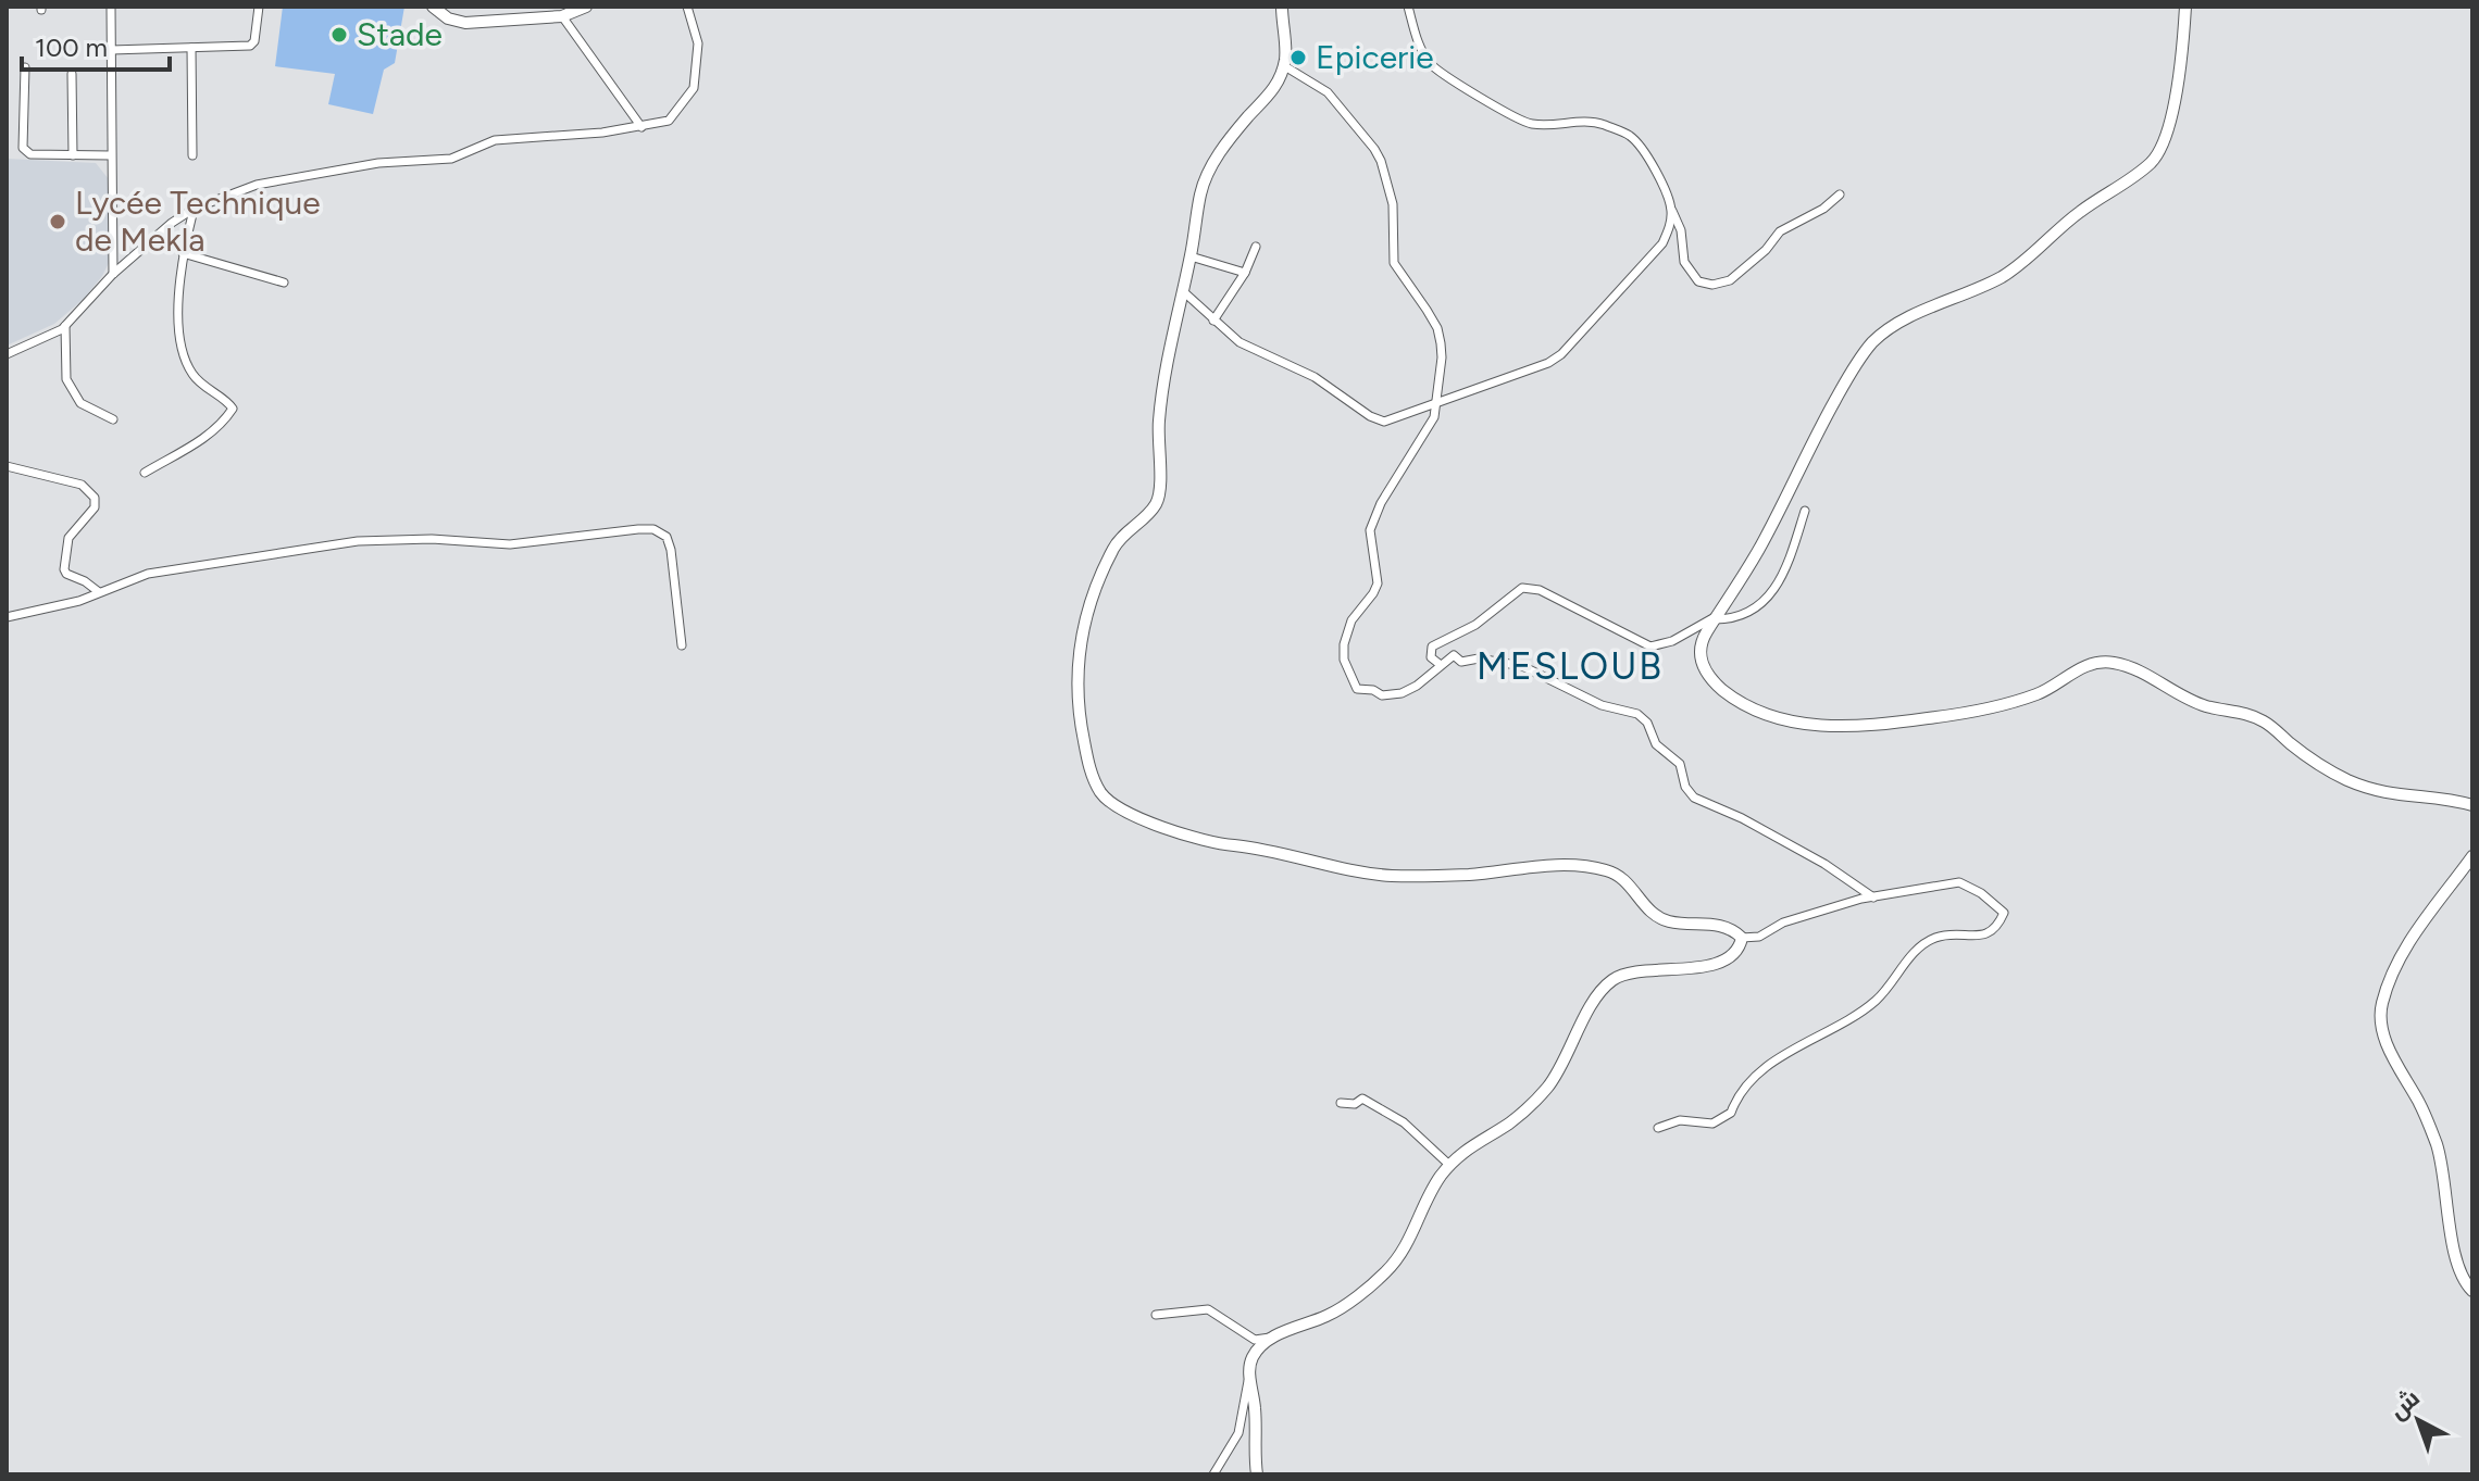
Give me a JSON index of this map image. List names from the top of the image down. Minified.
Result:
{"districts":["MESLOUB"],"places":["Stade","Epicerie","Lycée Technique de Mekla"],"scale_bar":"100 m","north":"top left"}
